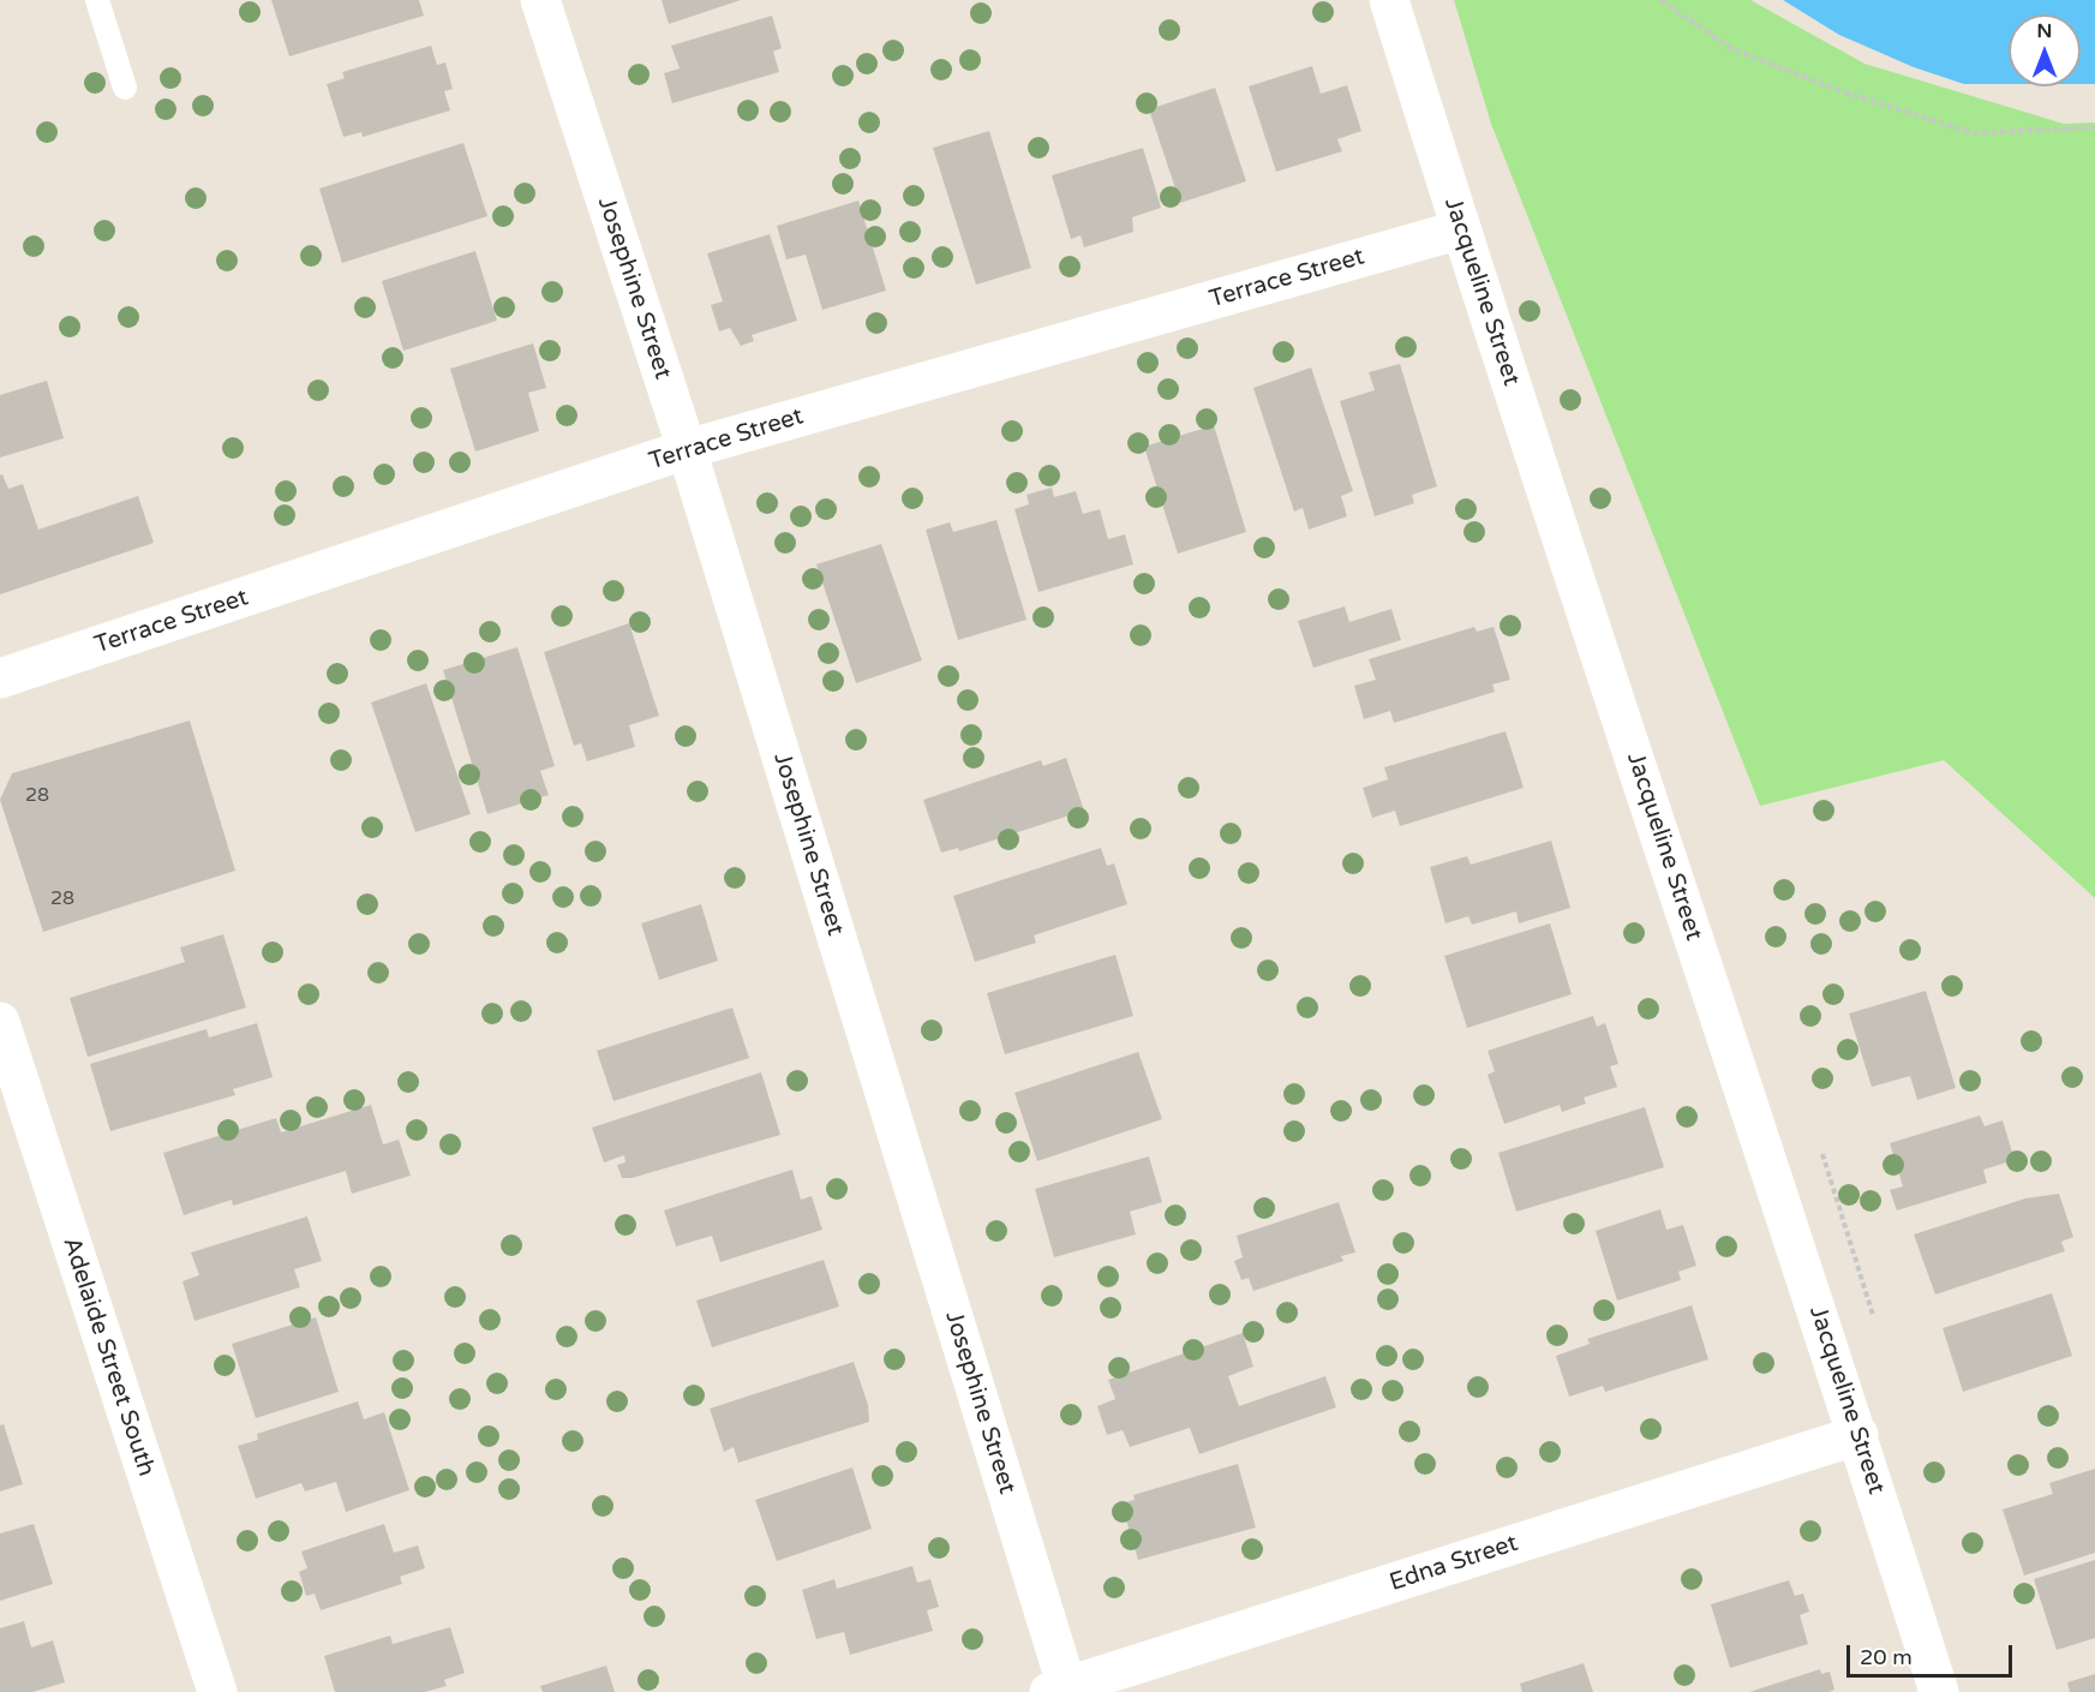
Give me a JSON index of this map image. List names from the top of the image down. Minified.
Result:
{"streets":{"street":["Terrace Street","Josephine Street","Jacqueline Street","Adelaide Street South","Edna Street"]},"crossings":[["Terrace Street","Josephine Street"],["Terrace Street","Jacqueline Street"],["Josephine Street","Edna Street"],["Jacqueline Street","Edna Street"]],"house_numbers":["28","28"],"scale_bar":"20 m","north":"top"}
